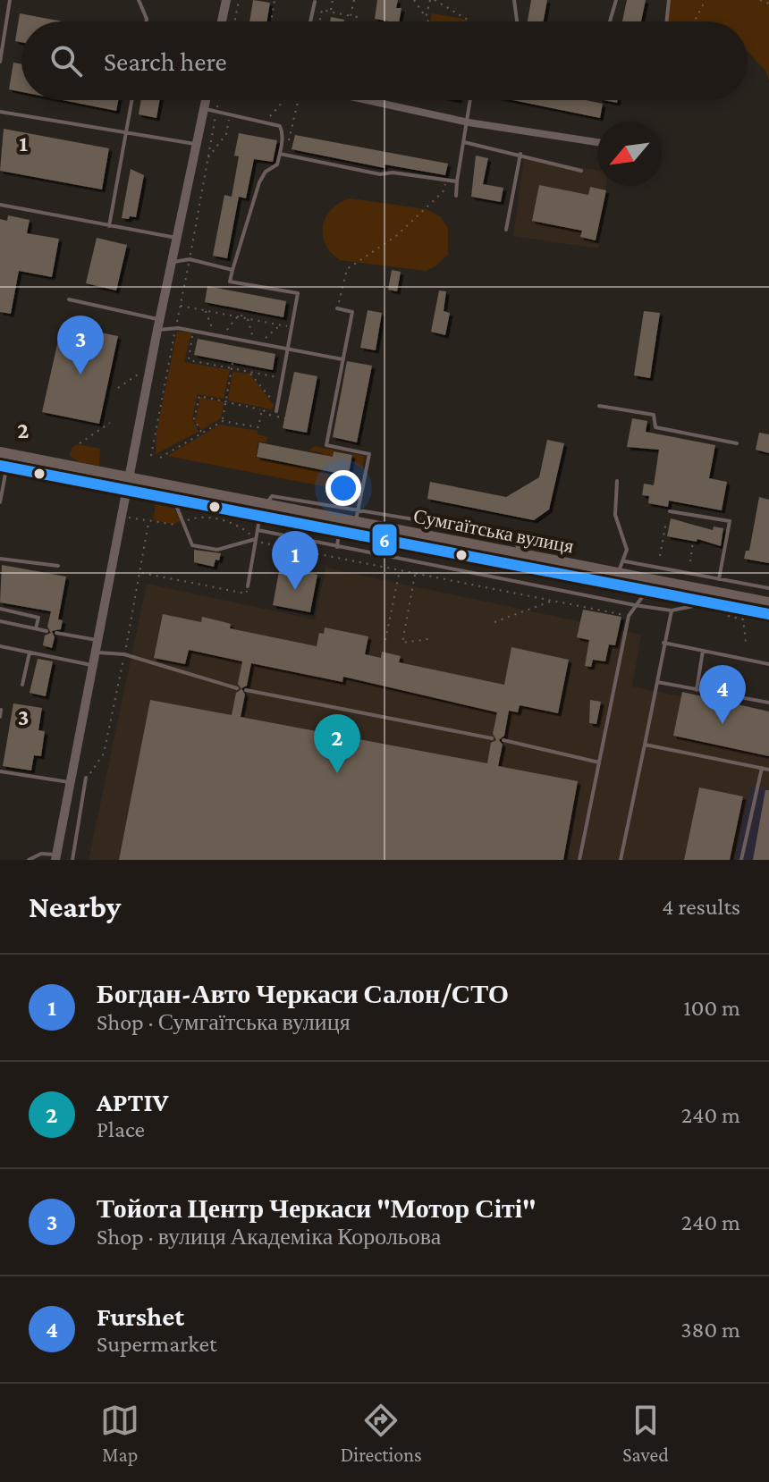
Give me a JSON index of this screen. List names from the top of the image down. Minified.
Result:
{"streets":{"main road":["Сумгаїтська вулиця"]},"lines":["transit line 6"],"north":"bottom left","page":{"search":"Search here","pins":["3","1","4","2"],"heading":["Nearby","4 results"],"list":[{"mark":"1","name":"Богдан-Авто Черкаси Салон/СТО","note":"Shop · Сумгаїтська вулиця","value":"100 m"},{"mark":"2","name":"APTIV","note":"Place","value":"240 m"},{"mark":"3","name":"Тойота Центр Черкаси \"Мотор Сіті\"","note":"Shop · вулиця Академіка Корольова","value":"240 m"},{"mark":"4","name":"Furshet","note":"Supermarket","value":"380 m"}],"nav":["Map","Directions","Saved"]},"grid":{"rows":["1","2","3"]}}
